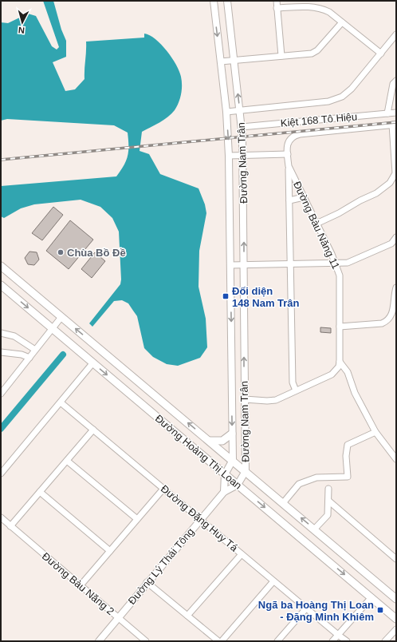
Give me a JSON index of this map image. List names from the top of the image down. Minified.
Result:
{"streets":{"main road":["Đường Hoàng Thị Loan"],"street":["Kiệt 168 Tô Hiệu","Đường Nam Trân","Đường Bàu Năng 11","Đường Đặng Huy Tá","Đường Lý Thái Tông","Đường Bàu Năng 2"]},"crossings":[["Kiệt 168 Tô Hiệu","Đường Nam Trân"],["Đường Nam Trân","Đường Hoàng Thị Loan"],["Đường Nam Trân","Đường Lý Thái Tông"],["Đường Đặng Huy Tá","Đường Lý Thái Tông"],["Đường Lý Thái Tông","Đường Bàu Năng 2"]],"places":{"other":["Chùa Bồ Đề"],"transit":["Đối diện 148 Nam Trân","Ngã ba Hoàng Thị Loan - Đặng Minh Khiêm"]},"north":"bottom"}
